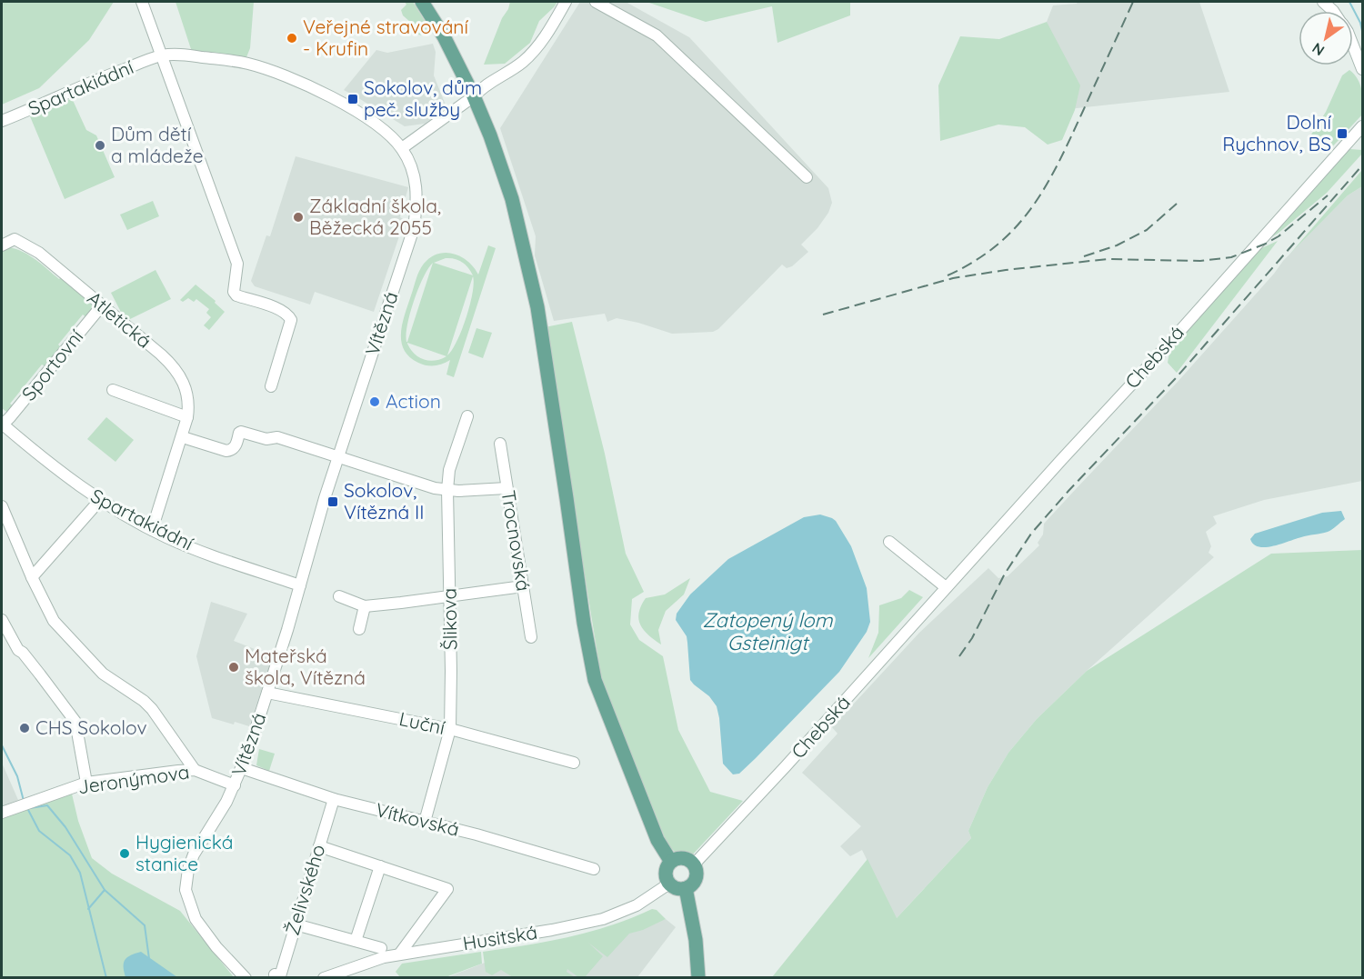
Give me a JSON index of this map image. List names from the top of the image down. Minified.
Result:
{"streets":{"street":["Spartakiádní","Atletická","Vítězná","Chebská","Sportovní","Trocnovská","Šlikova","Luční","Jeronýmova","Vítkovská","Želivského","Husitská"]},"crossings":[["Spartakiádní","Atletická"],["Spartakiádní","Vítězná"],["Spartakiádní","Sportovní"],["Atletická","Sportovní"],["Vítězná","Luční"],["Vítězná","Jeronýmova"],["Vítězná","Vítkovská"],["Chebská","Husitská"],["Šlikova","Luční"],["Šlikova","Vítkovská"],["Vítkovská","Želivského"]],"water":["Zatopený lom Gsteinigt"],"places":{"other":["Veřejné stravování - Krufin","Dům dětí a mládeže","Základní škola, Běžecká 2055","Action","Mateřská škola, Vítězná","CHS Sokolov","Hygienická stanice"],"transit":["Sokolov, dům peč. služby","Dolní Rychnov, BS","Sokolov, Vítězná II"]},"north":"bottom left"}
